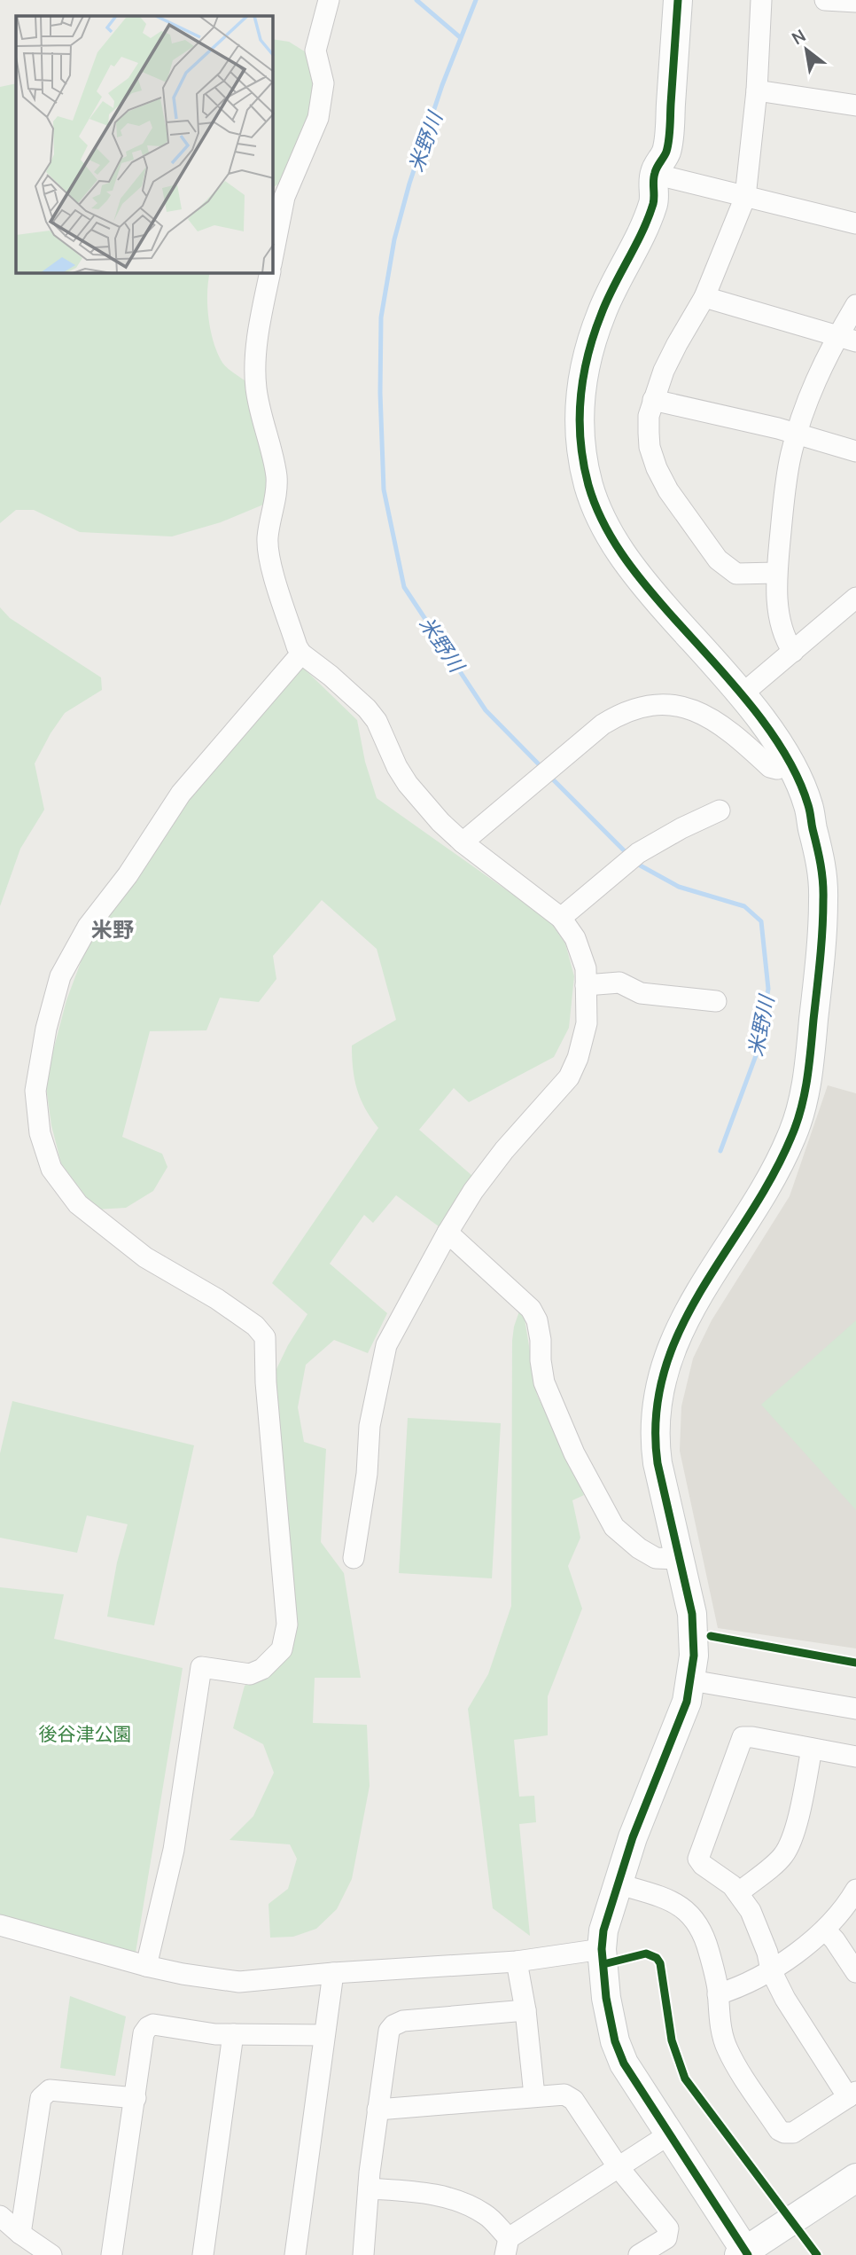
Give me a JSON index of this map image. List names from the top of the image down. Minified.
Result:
{"districts":["米野"],"water":["米野川"],"parks":["後谷津公園"],"north":"top left"}
